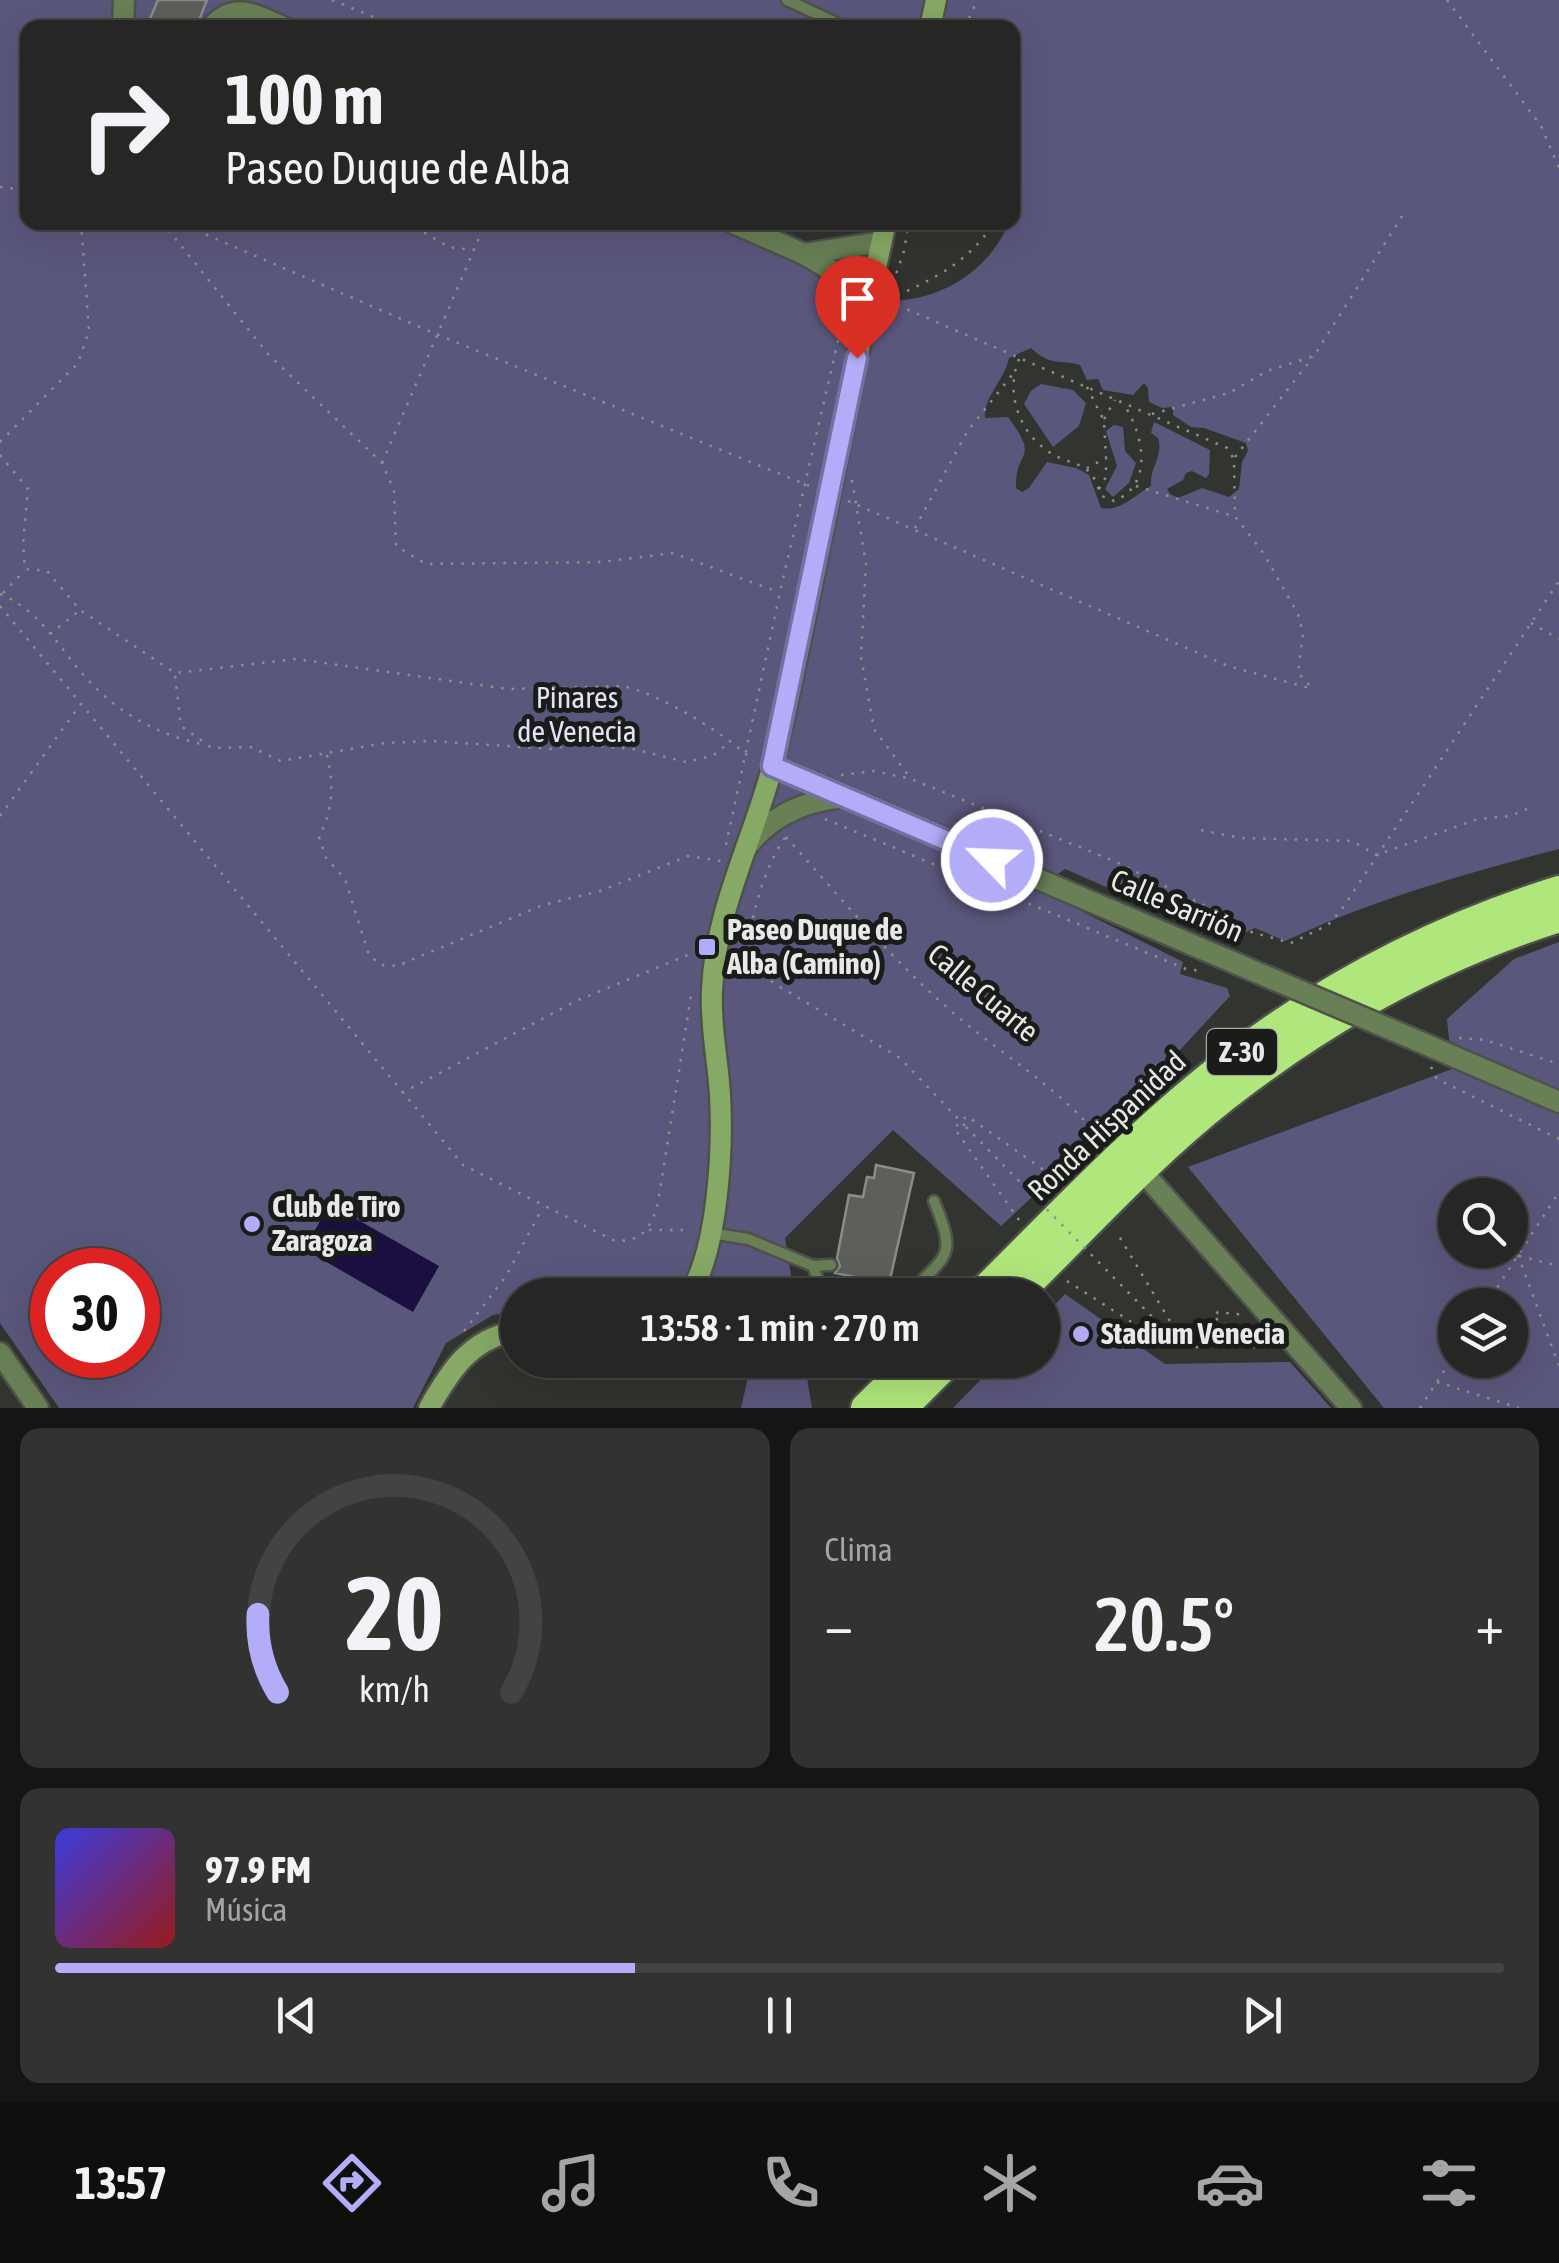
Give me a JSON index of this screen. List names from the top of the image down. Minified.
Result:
{"streets":{"highway":["Z-30","Ronda Hispanidad"],"street":["Calle Sarrión"],"path":["Calle Cuarte"]},"crossings":[["Calle Cuarte","Ronda Hispanidad"]],"parks":["Pinares de Venecia"],"places":{"transit":["Paseo Duque de Alba (Camino)"],"other":["Club de Tiro Zaragoza","Stadium Venecia"]},"page":{"turn":["100 m","Paseo Duque de Alba"],"limit":"30","trip":"13:58 · 1 min · 270 m","tile":"Clima","heat":["−","20.5°","+"],"song":["97.9 FM","Música"],"tabs":"13:57","gauge":["20","km/h"]}}
